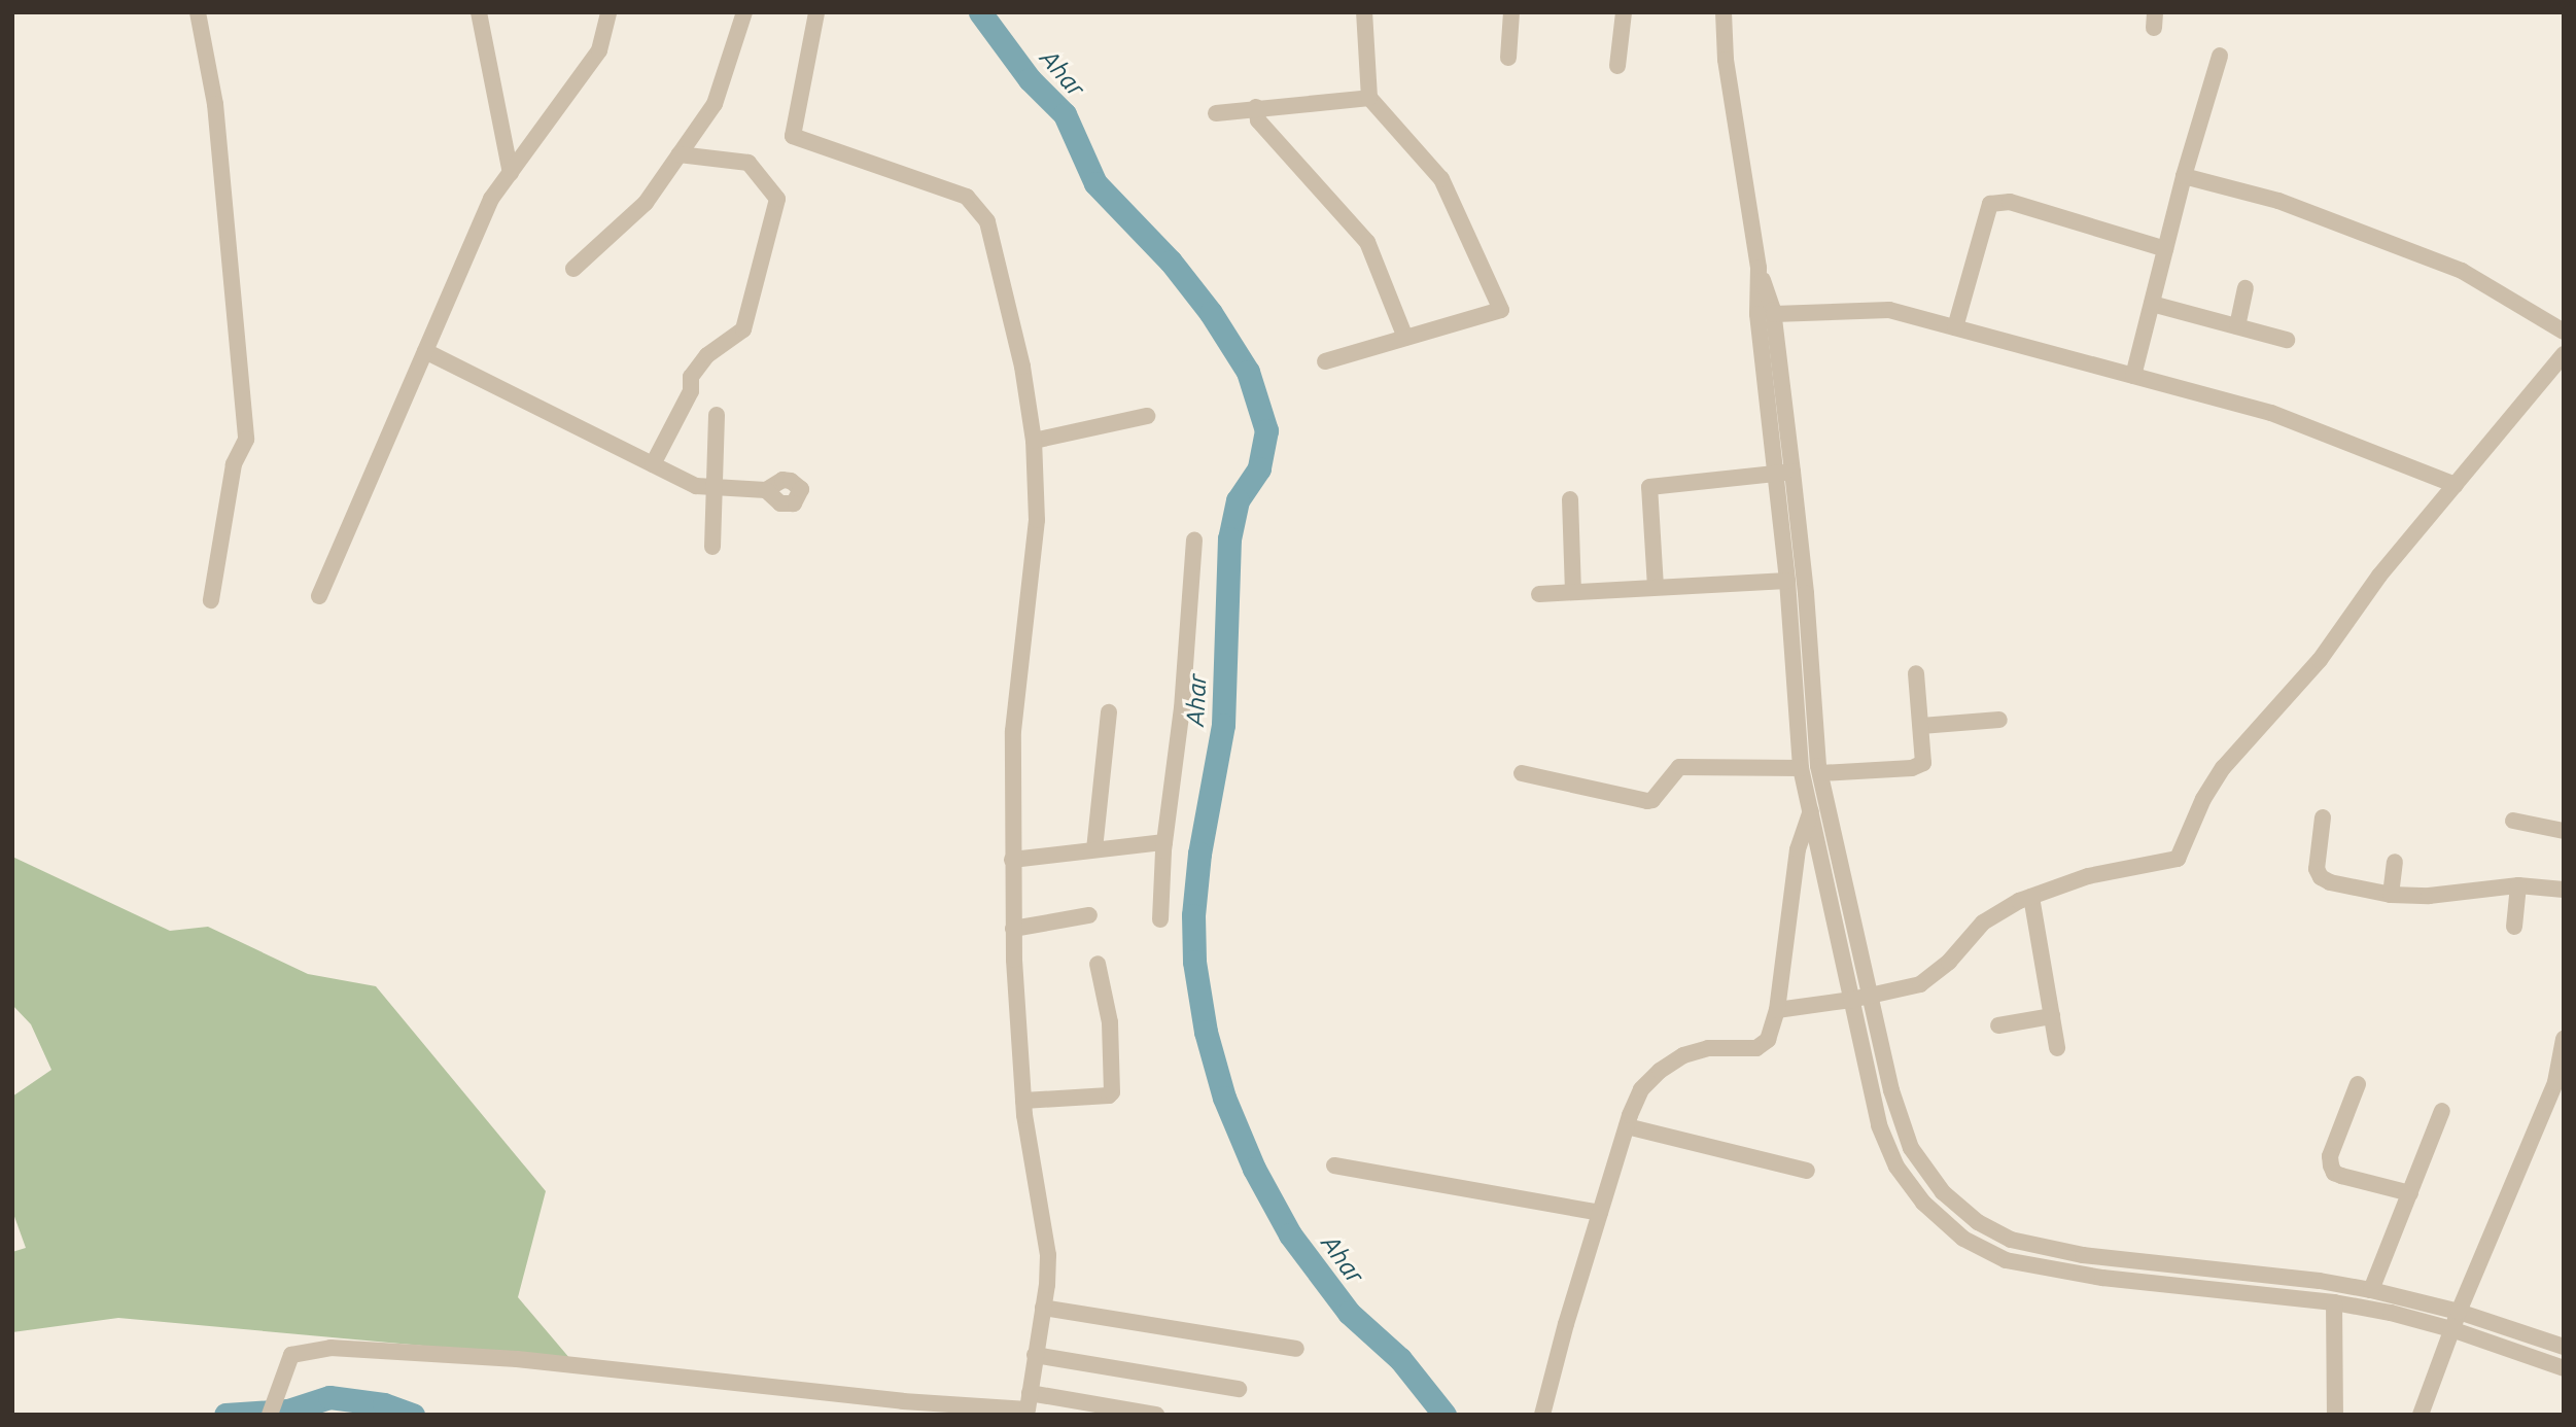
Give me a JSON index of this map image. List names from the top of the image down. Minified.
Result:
{"water":["Ahar"]}
